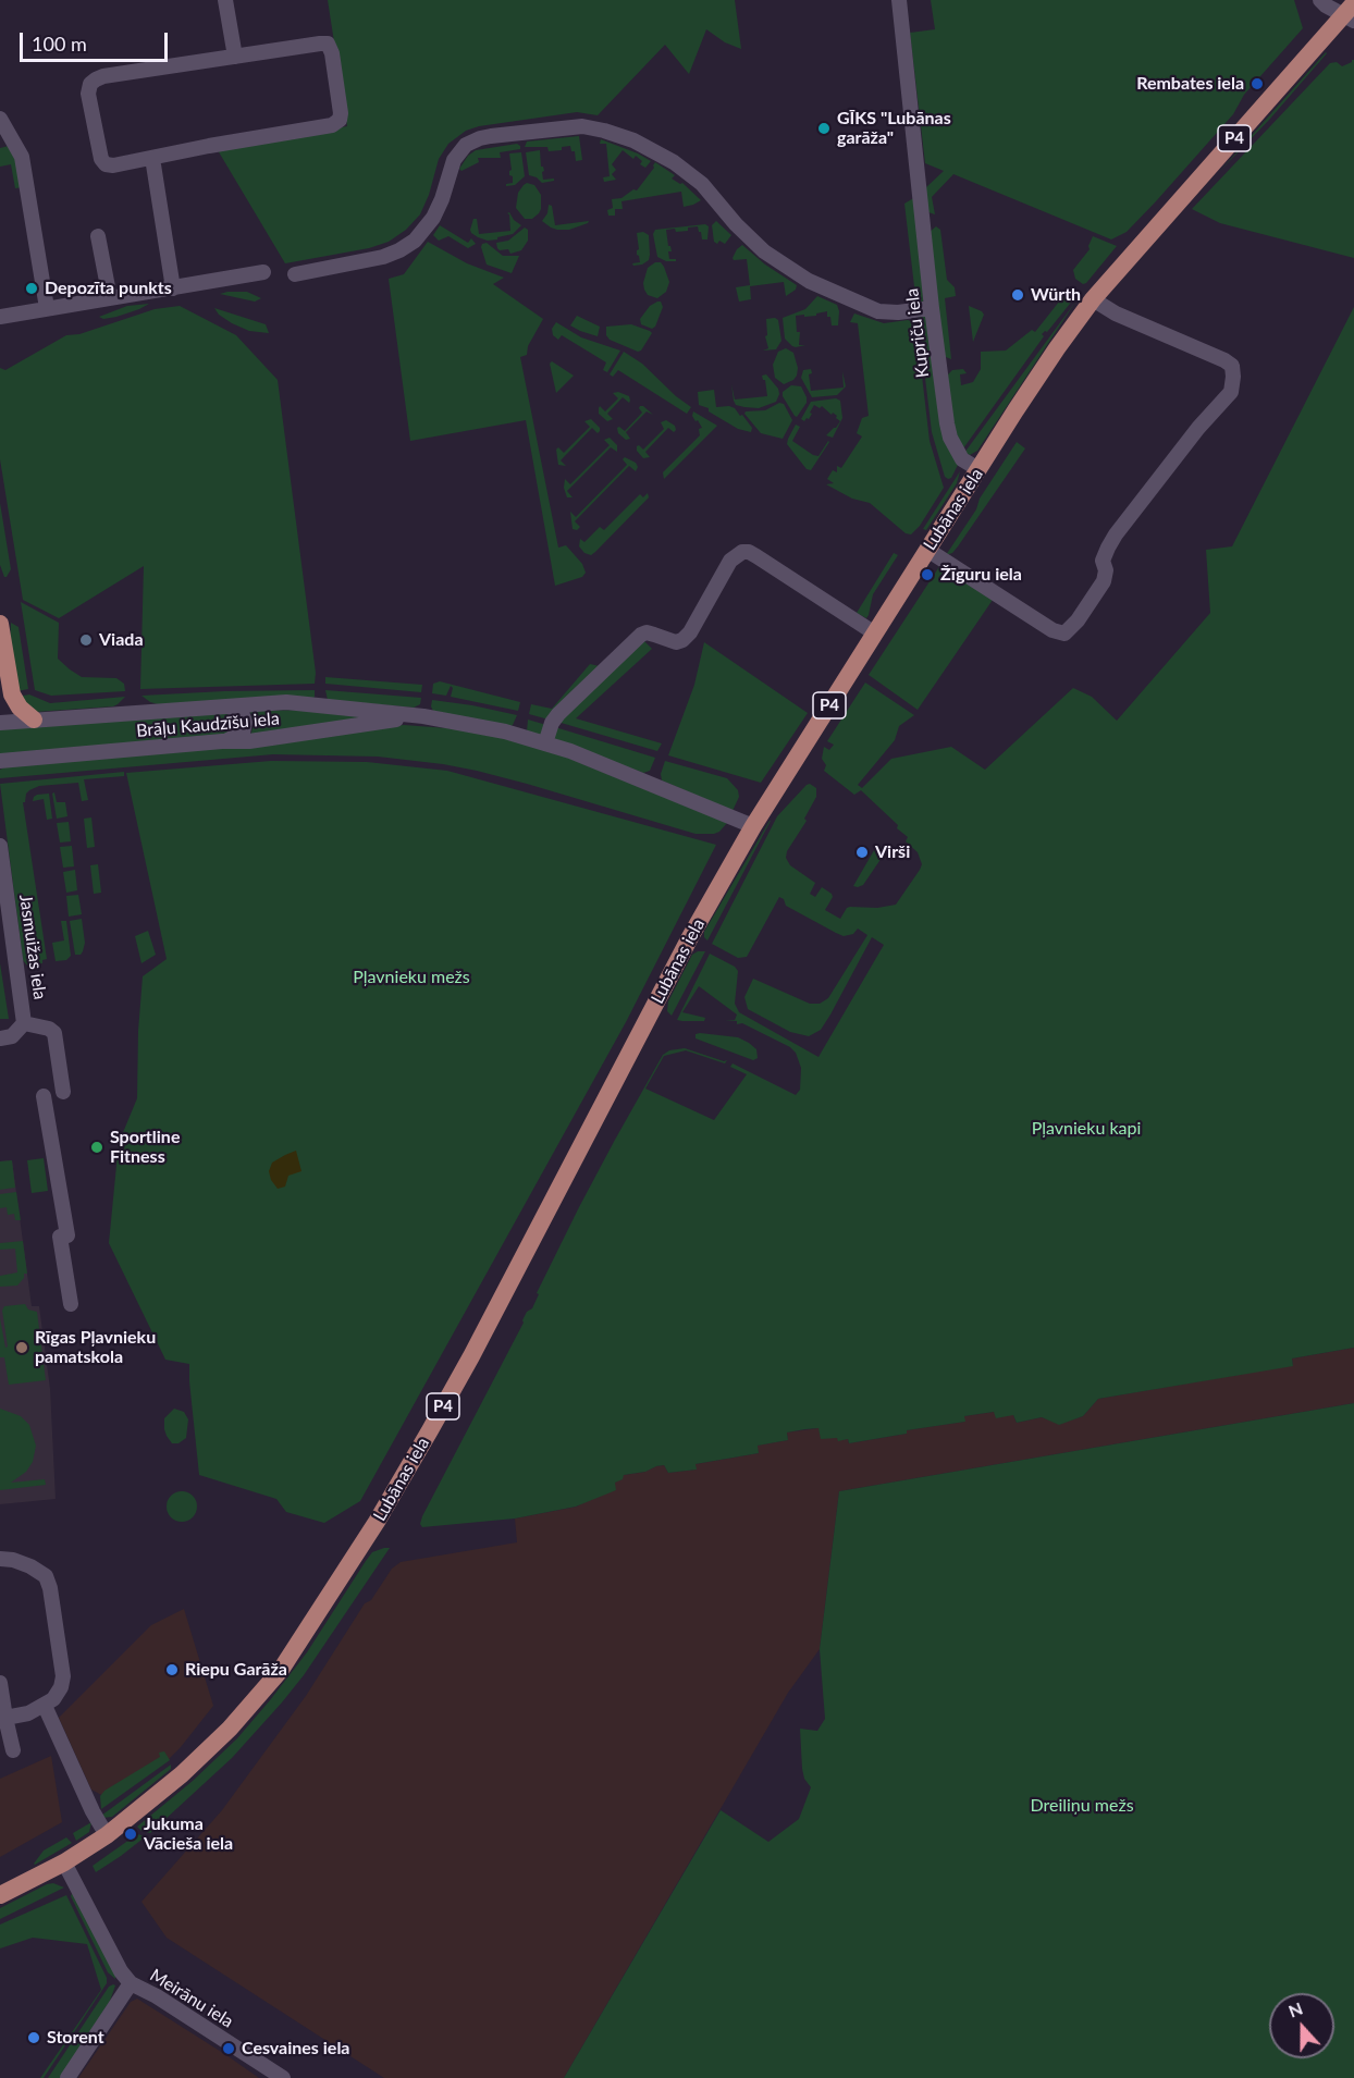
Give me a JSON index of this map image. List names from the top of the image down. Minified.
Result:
{"streets":{"main road":["P4","Lubānas iela"],"street":["Kupriču iela","Brāļu Kaudzīšu iela","Jasmuižas iela","Meirānu iela"]},"crossings":[["Kupriču iela","Lubānas iela"],["Lubānas iela","Brāļu Kaudzīšu iela"],["Lubānas iela","Meirānu iela"]],"parks":["Pļavnieku mežs","Pļavnieku kapi","Dreiliņu mežs"],"places":["Rembates iela","GĪKS \"Lubānas garāža\"","Depozīta punkts","Würth","Žīguru iela","Viada","Virši","Sportline Fitness","Rīgas Pļavnieku pamatskola","Riepu Garāža","Jukuma Vācieša iela","Storent","Cesvaines iela"],"scale_bar":"100 m","north":"top"}
